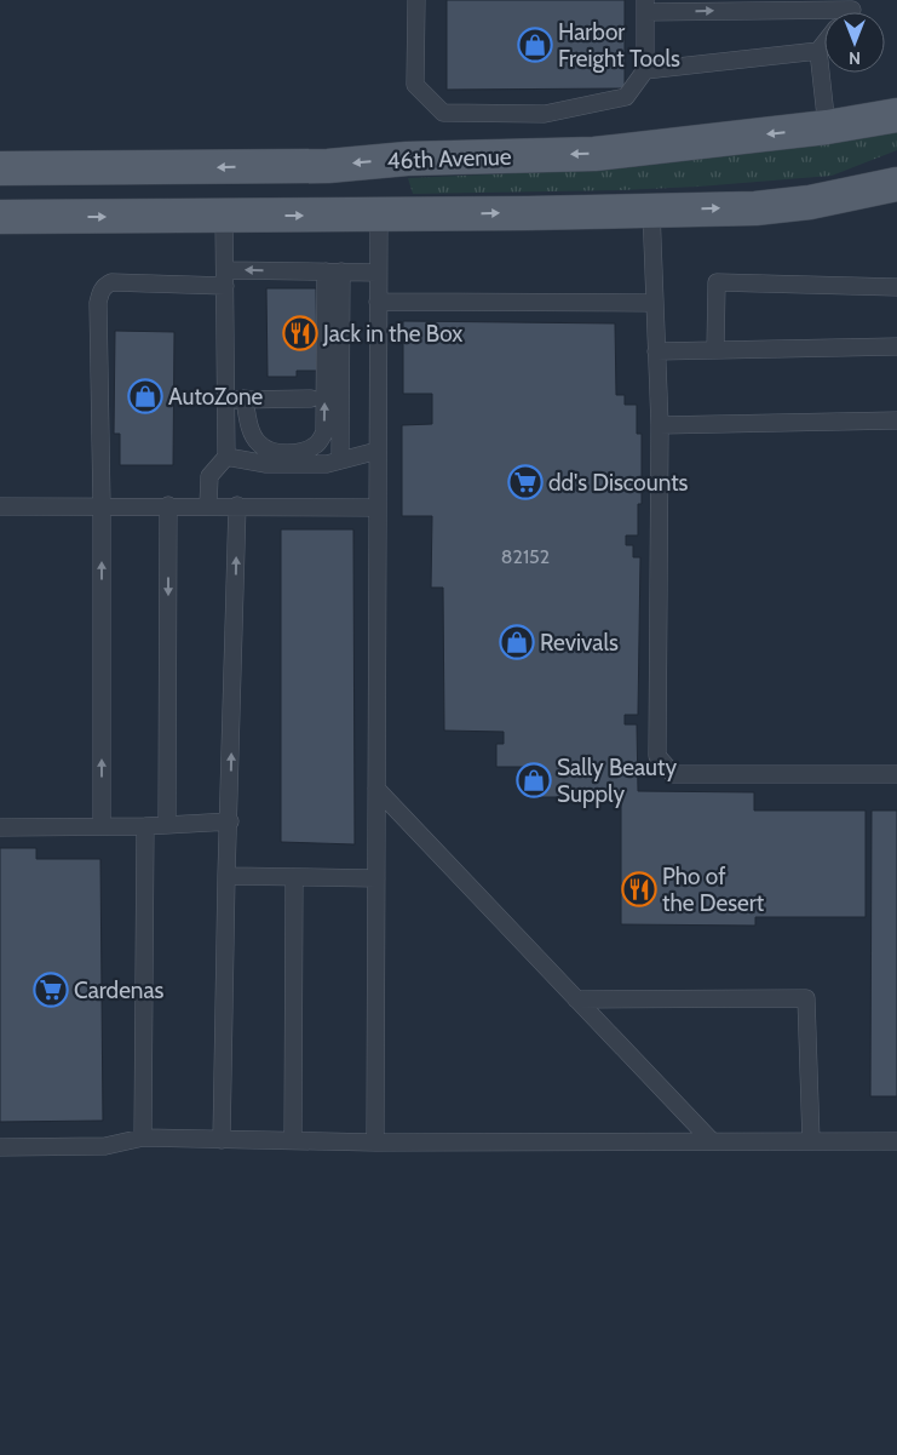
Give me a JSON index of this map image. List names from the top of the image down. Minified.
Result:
{"streets":{"main road":["46th Avenue"]},"places":{"shop":["Harbor Freight Tools","AutoZone","Revivals","Sally Beauty Supply"],"restaurant":["Jack in the Box","Pho of the Desert"],"supermarket":["dd's Discounts","Cardenas"]},"house_numbers":["82152"],"north":"bottom"}
